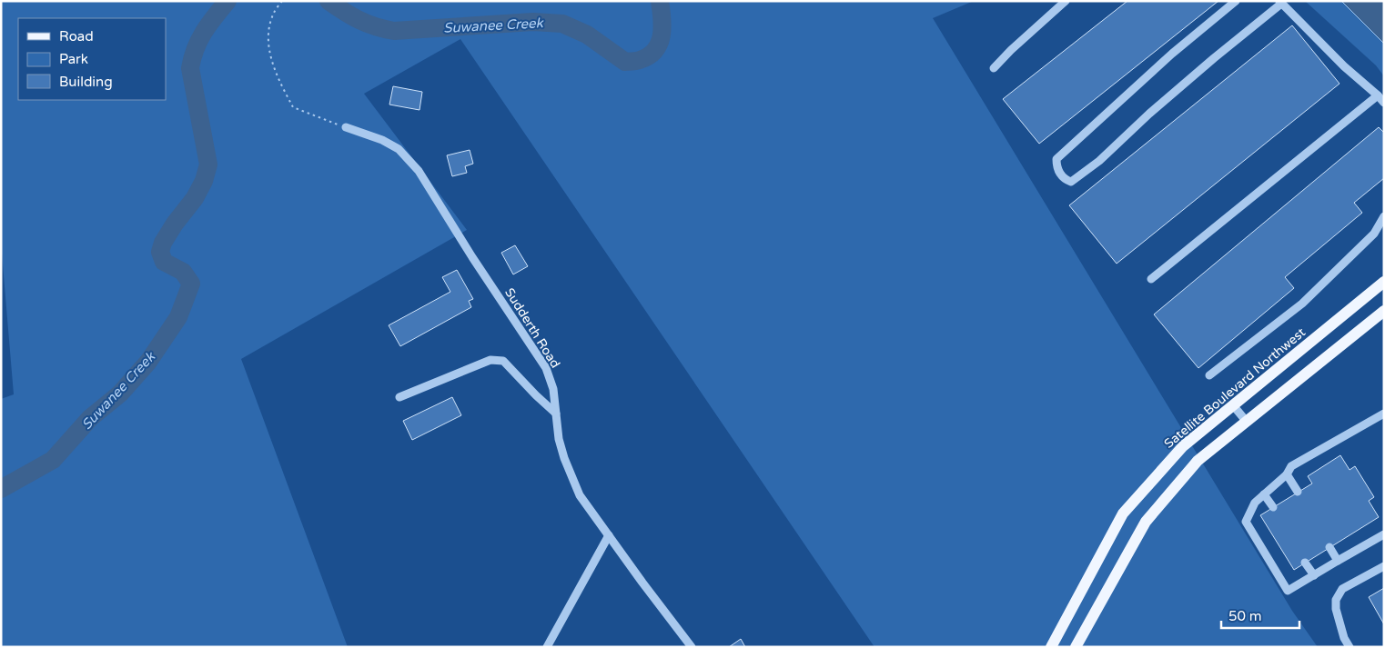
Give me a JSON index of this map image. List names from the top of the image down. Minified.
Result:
{"streets":{"main road":["Satellite Boulevard Northwest"],"street":["Sudderth Road"]},"water":["Suwanee Creek"],"legend":["Road","Park","Building"],"scale_bar":"50 m"}
